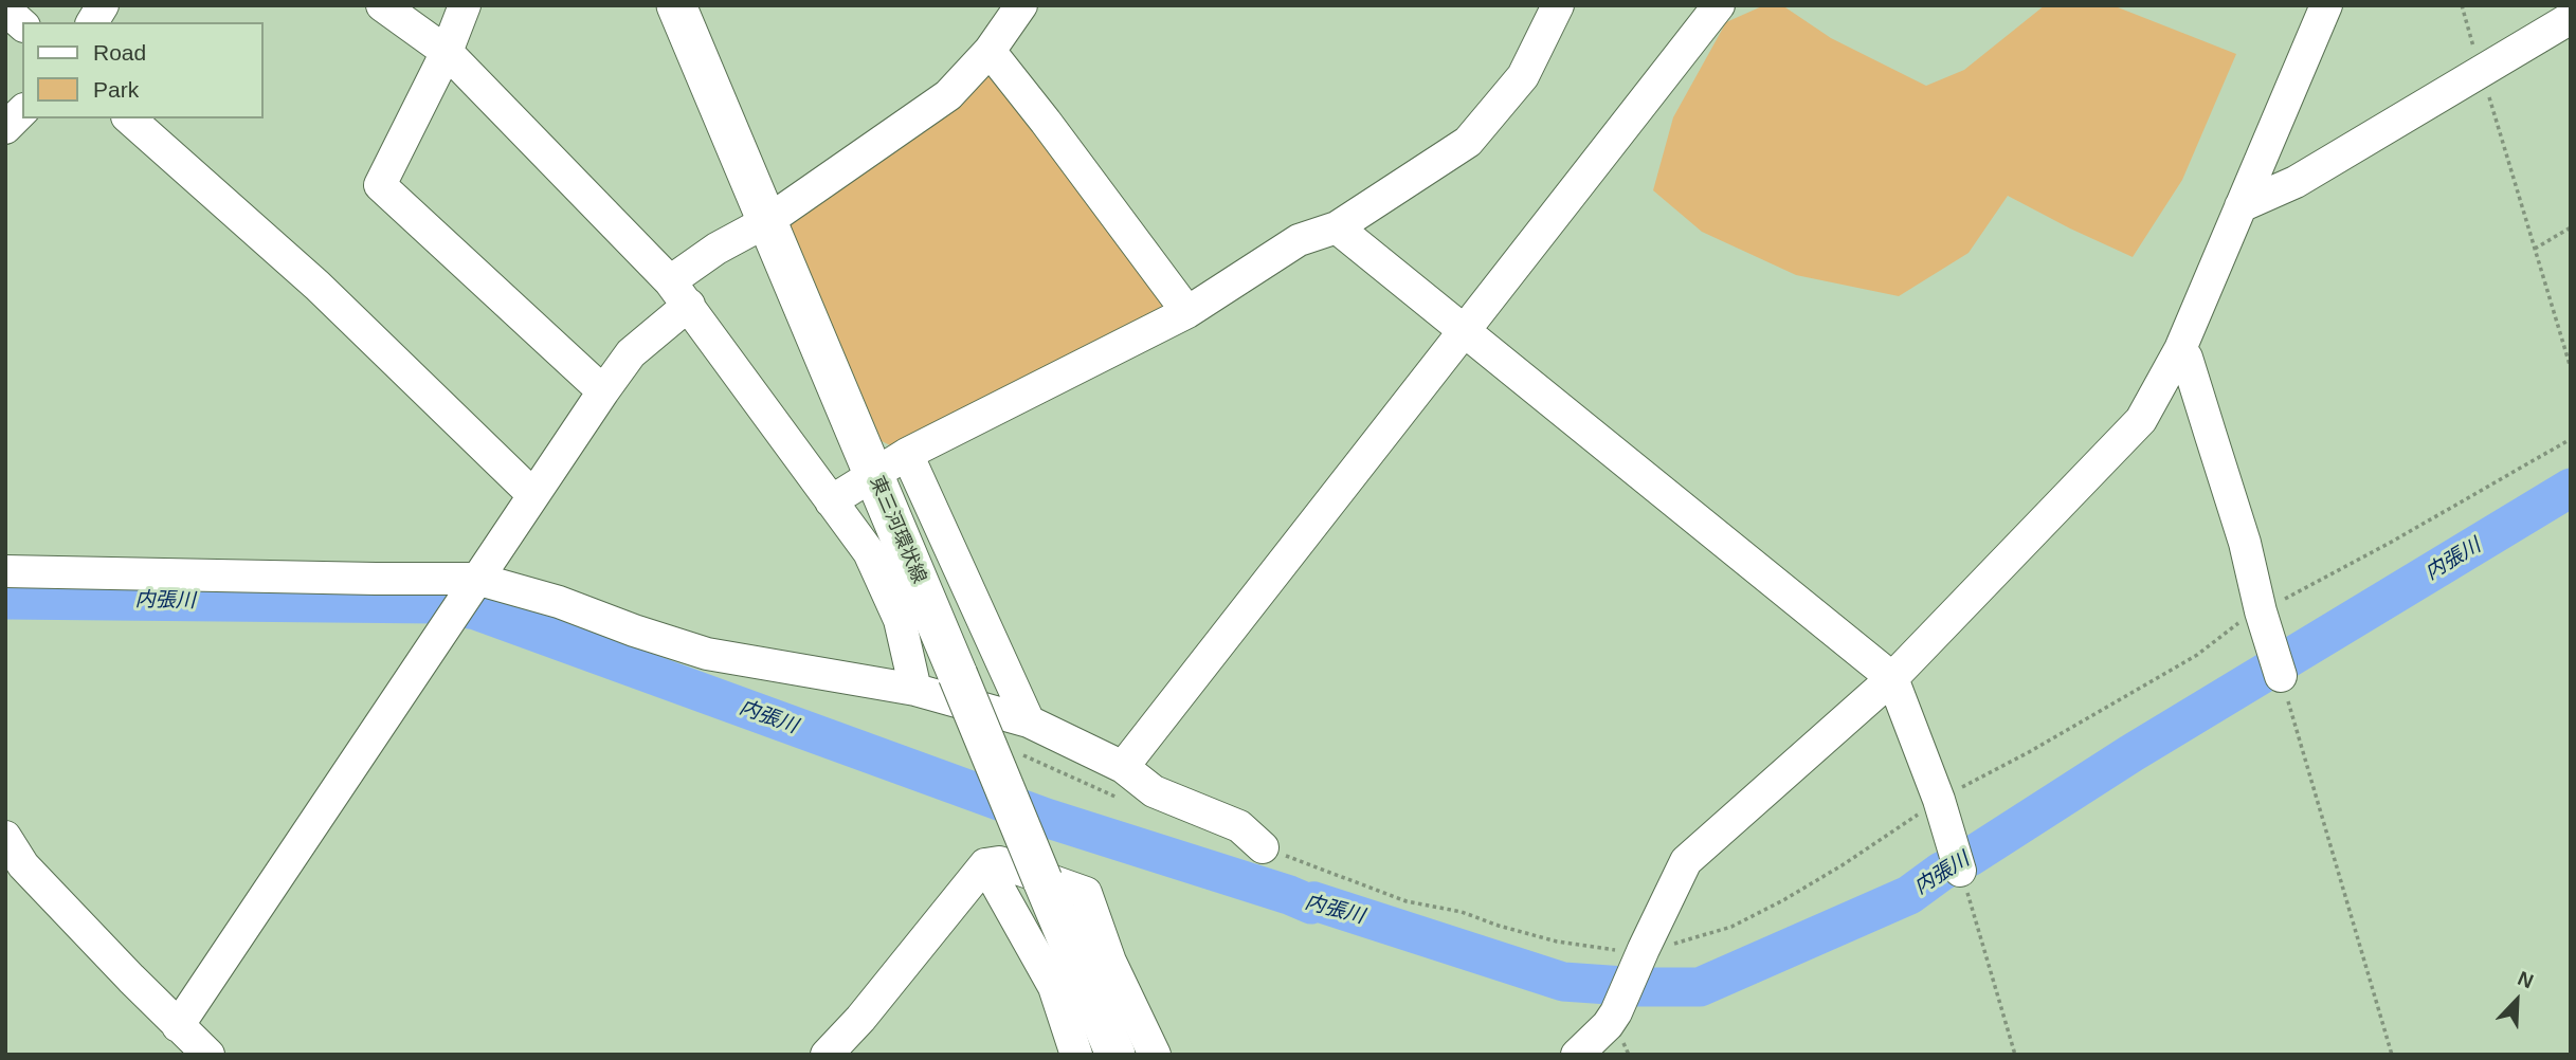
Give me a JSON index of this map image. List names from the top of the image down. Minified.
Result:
{"streets":{"main road":["東三河環状線"]},"water":["内張川"],"legend":["Road","Park"],"north":"top right"}
